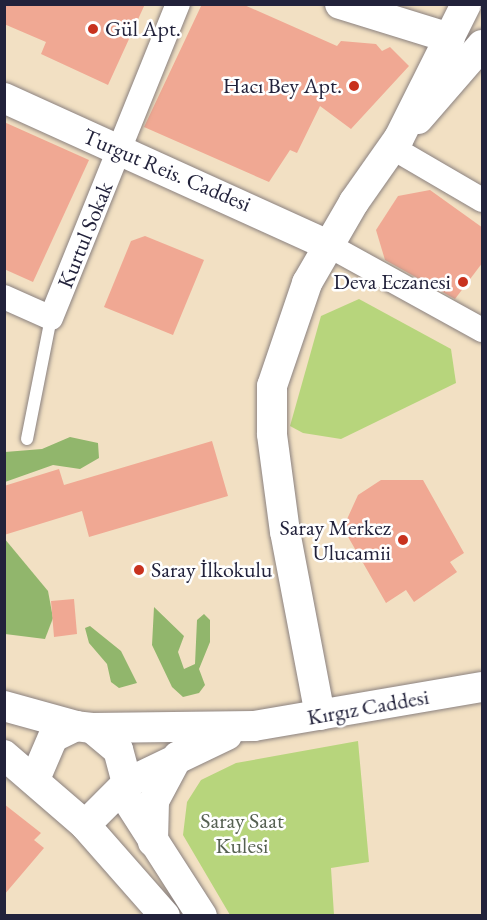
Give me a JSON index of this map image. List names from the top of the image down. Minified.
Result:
{"streets":{"street":["Turgut Reis. Caddesi","Kurtul Sokak","Kırgız Caddesi"]},"crossings":[["Turgut Reis. Caddesi","Kurtul Sokak"]],"parks":["Saray Saat Kulesi"],"places":["Gül Apt.","Hacı Bey Apt.","Deva Eczanesi","Saray Merkez Ulucamii","Saray İlkokulu"]}
